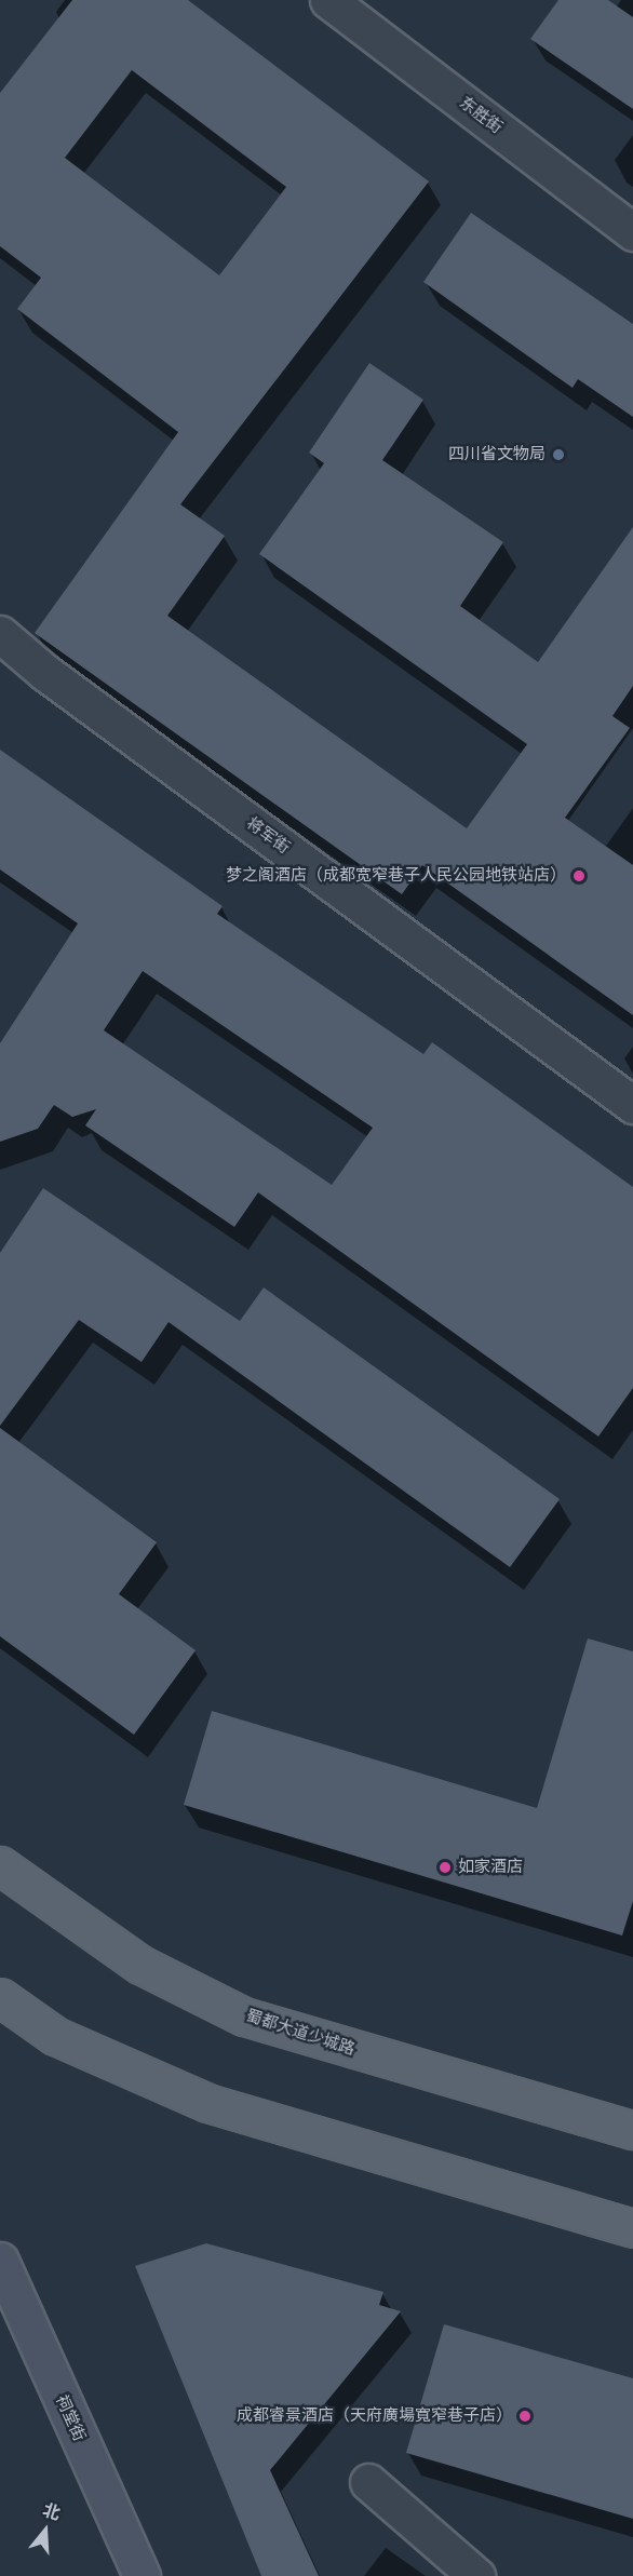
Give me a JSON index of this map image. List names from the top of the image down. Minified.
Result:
{"streets":{"main road":["蜀都大道少城路","祠堂街"],"street":["东胜街","将军街"]},"places":["四川省文物局","梦之阁酒店（成都宽窄巷子人民公园地铁站店）","如家酒店","成都睿景酒店（天府廣場寬窄巷子店）"],"north":"top"}
